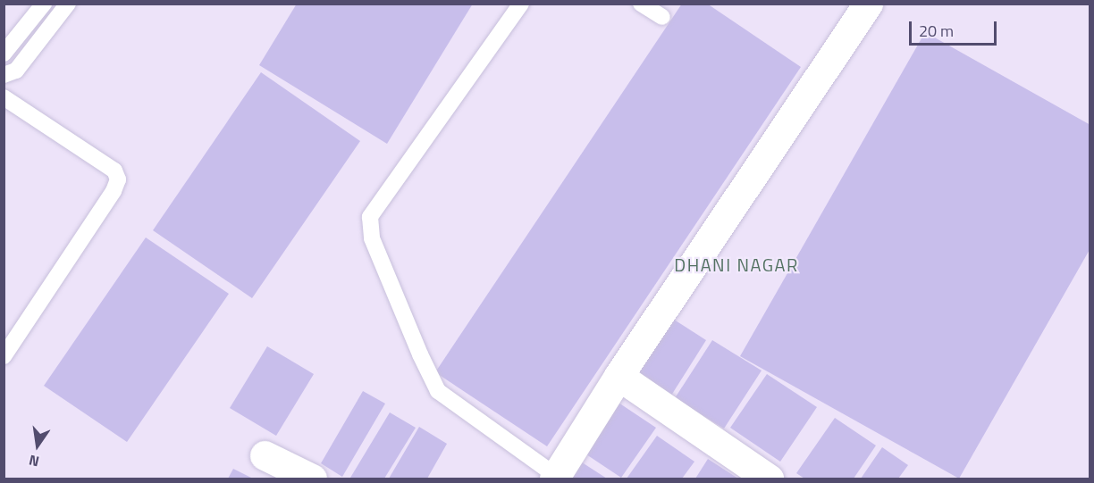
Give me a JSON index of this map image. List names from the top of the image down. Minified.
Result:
{"districts":["DHANI NAGAR"],"scale_bar":"20 m","north":"bottom"}
